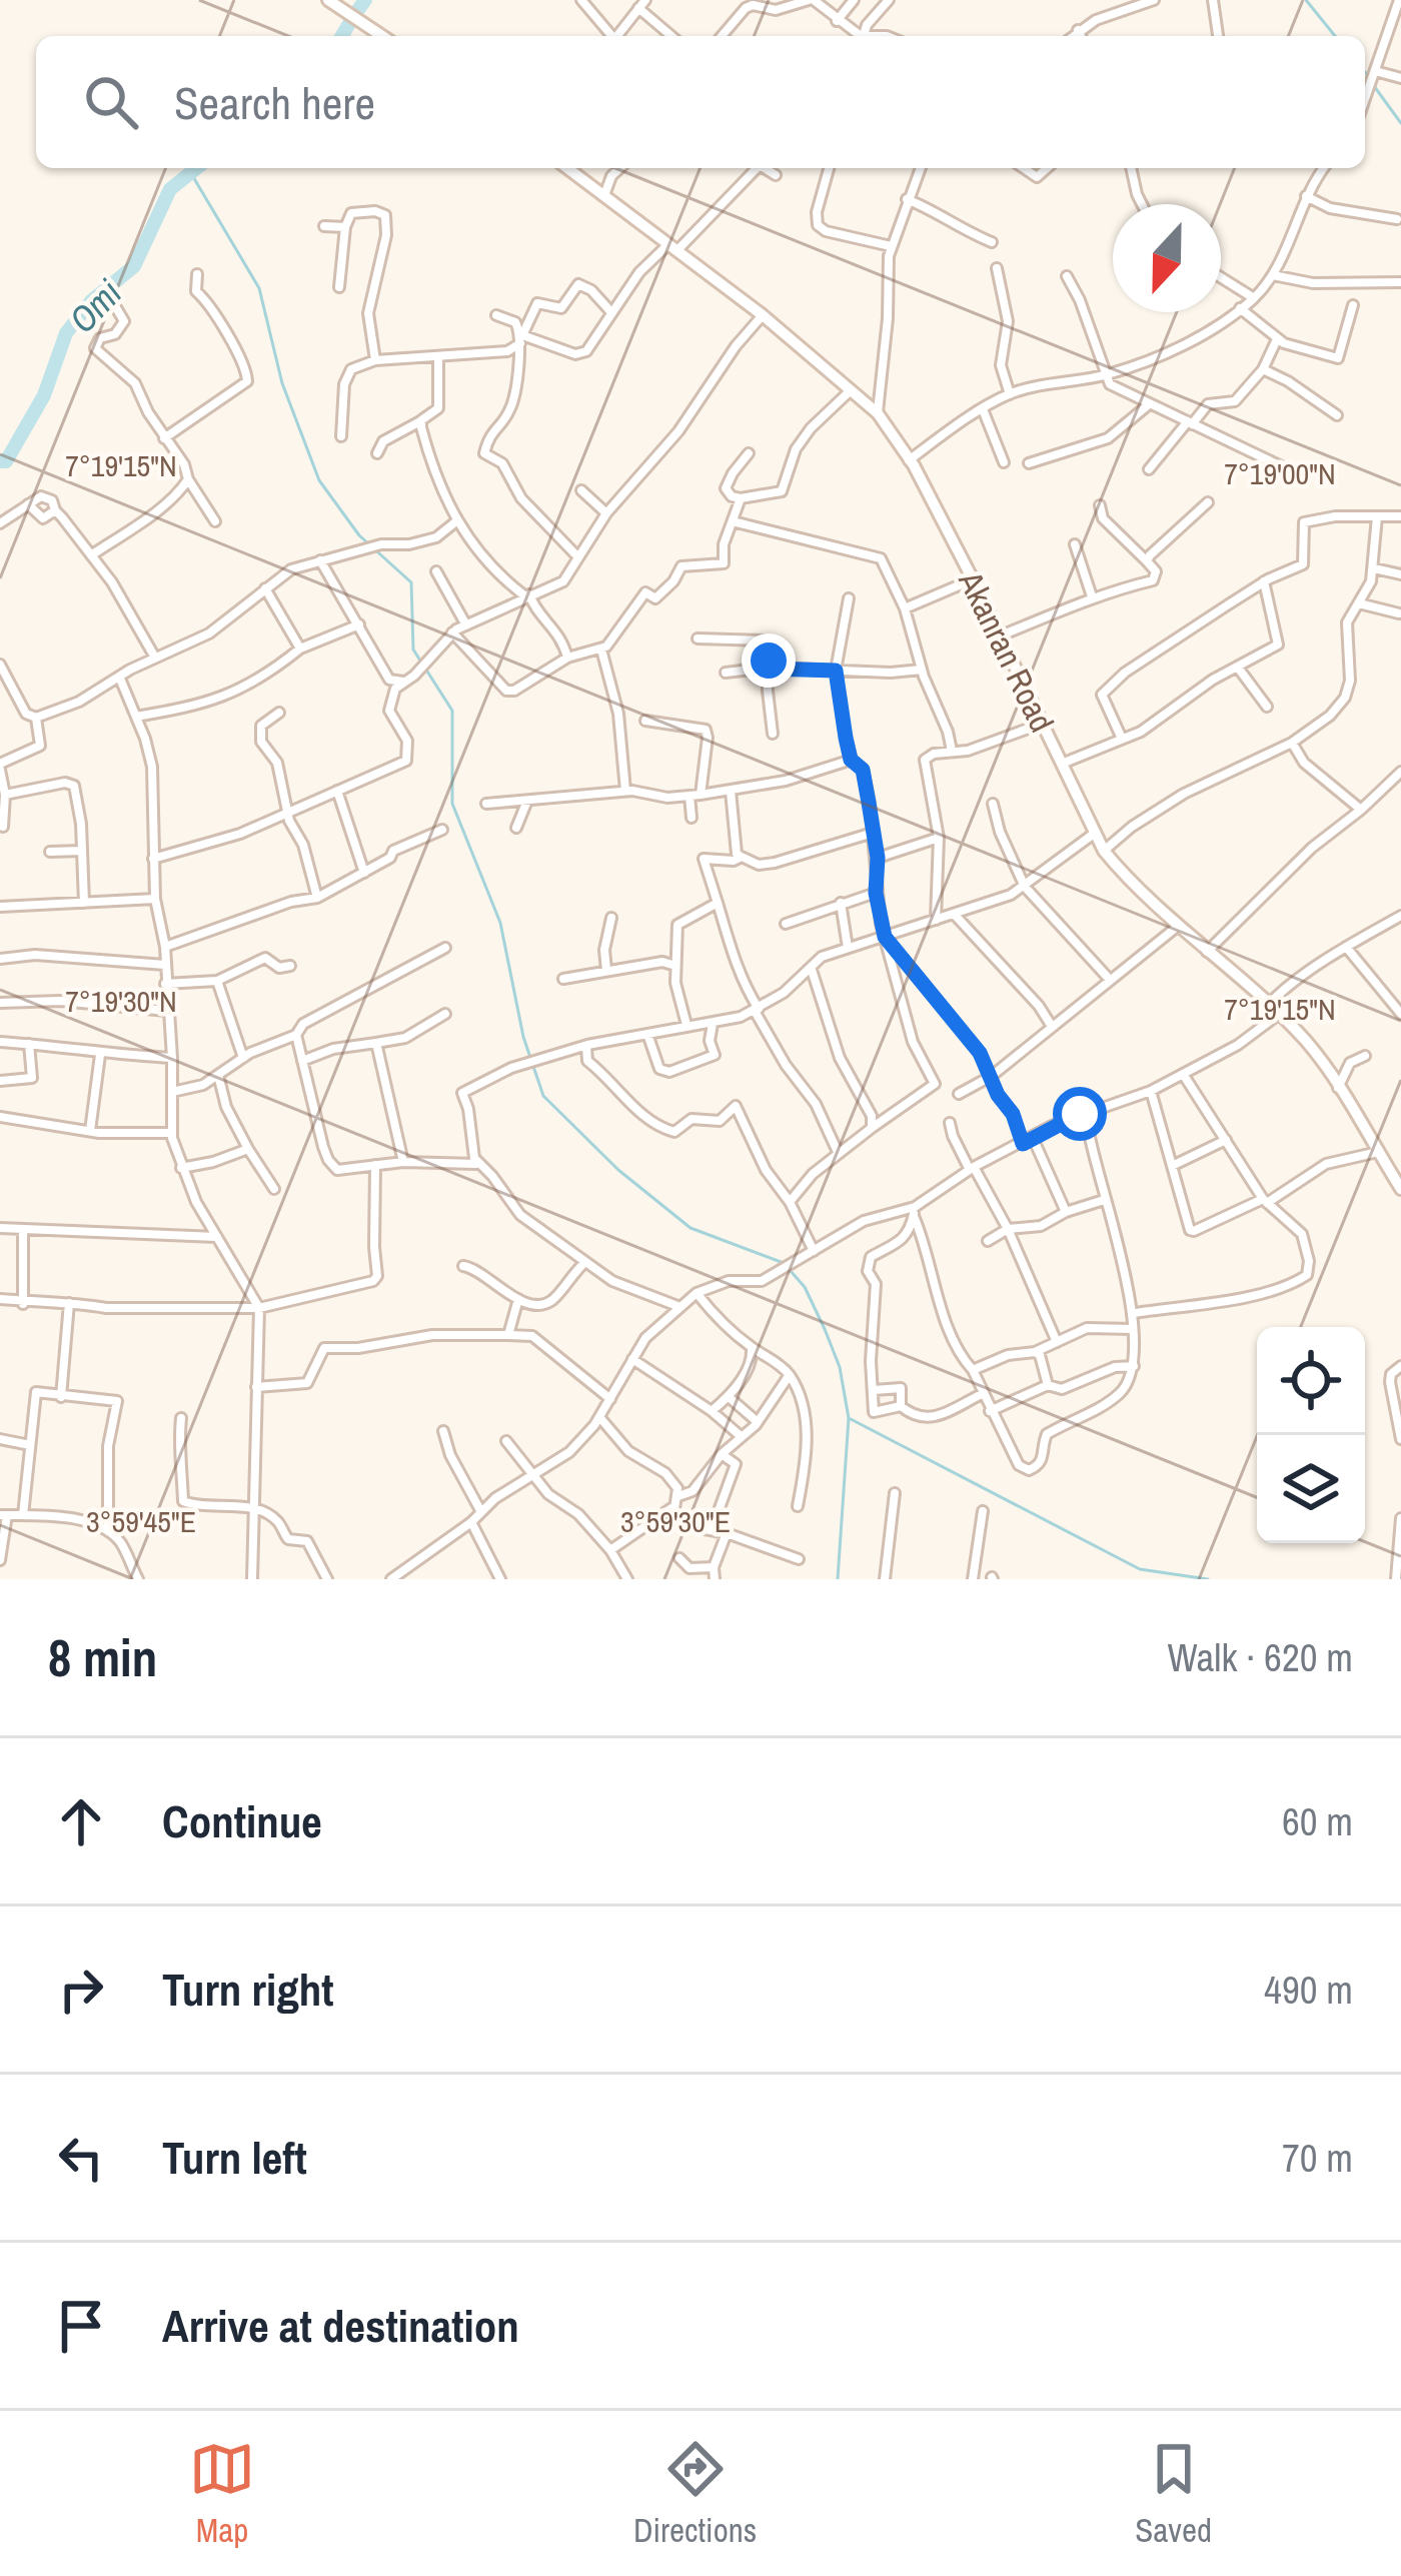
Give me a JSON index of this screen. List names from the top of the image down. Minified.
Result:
{"streets":{"main road":["Akanran Road"]},"water":["Omi"],"north":"bottom","page":{"search":"Search here","heading":["8 min","Walk · 620 m"],"list":[["Continue","60 m"],["Turn right","490 m"],["Turn left","70 m"],"Arrive at destination"],"nav":["Map","Directions","Saved"]},"coordinates":["7°19'15\"N","7°19'00\"N","7°19'30\"N","3°59'45\"E","3°59'30\"E"]}
